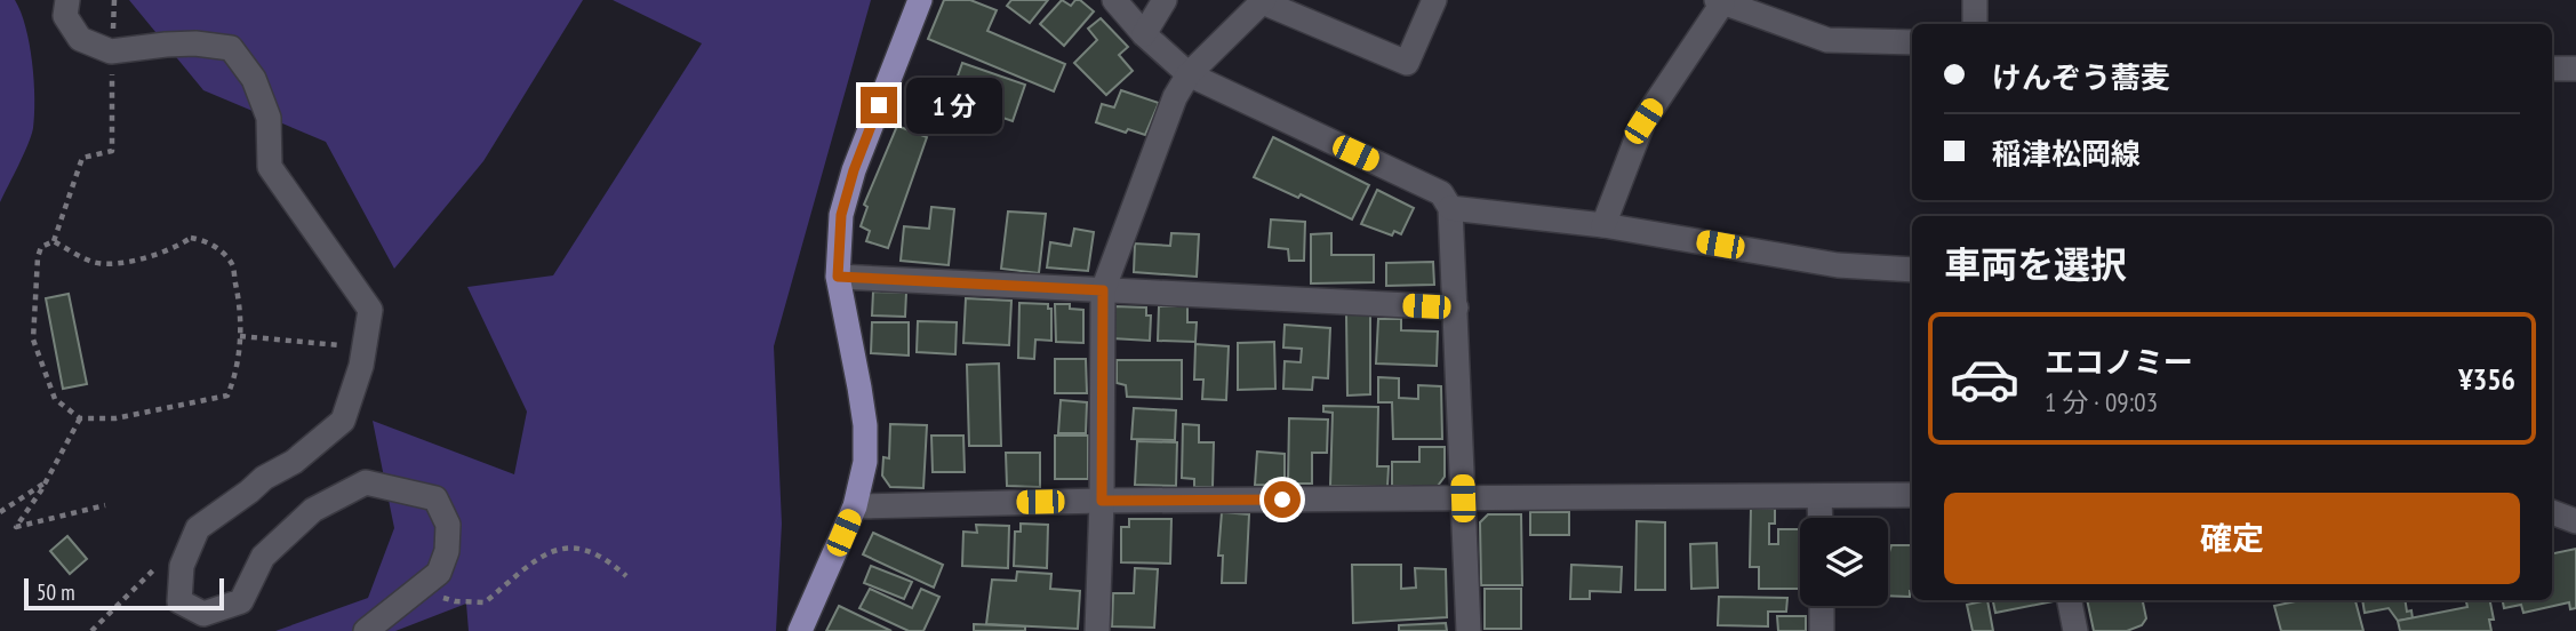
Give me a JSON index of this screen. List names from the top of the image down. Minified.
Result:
{"scale_bar":"50 m","page":{"banner":["けんぞう蕎麦","稲津松岡線"],"bubble":"1 分","heading":"車両を選択","list":[{"name":"エコノミー","note":"1 分 · 09:03","value":"¥356"}],"buttons":"確定","scale":"50 m"}}
